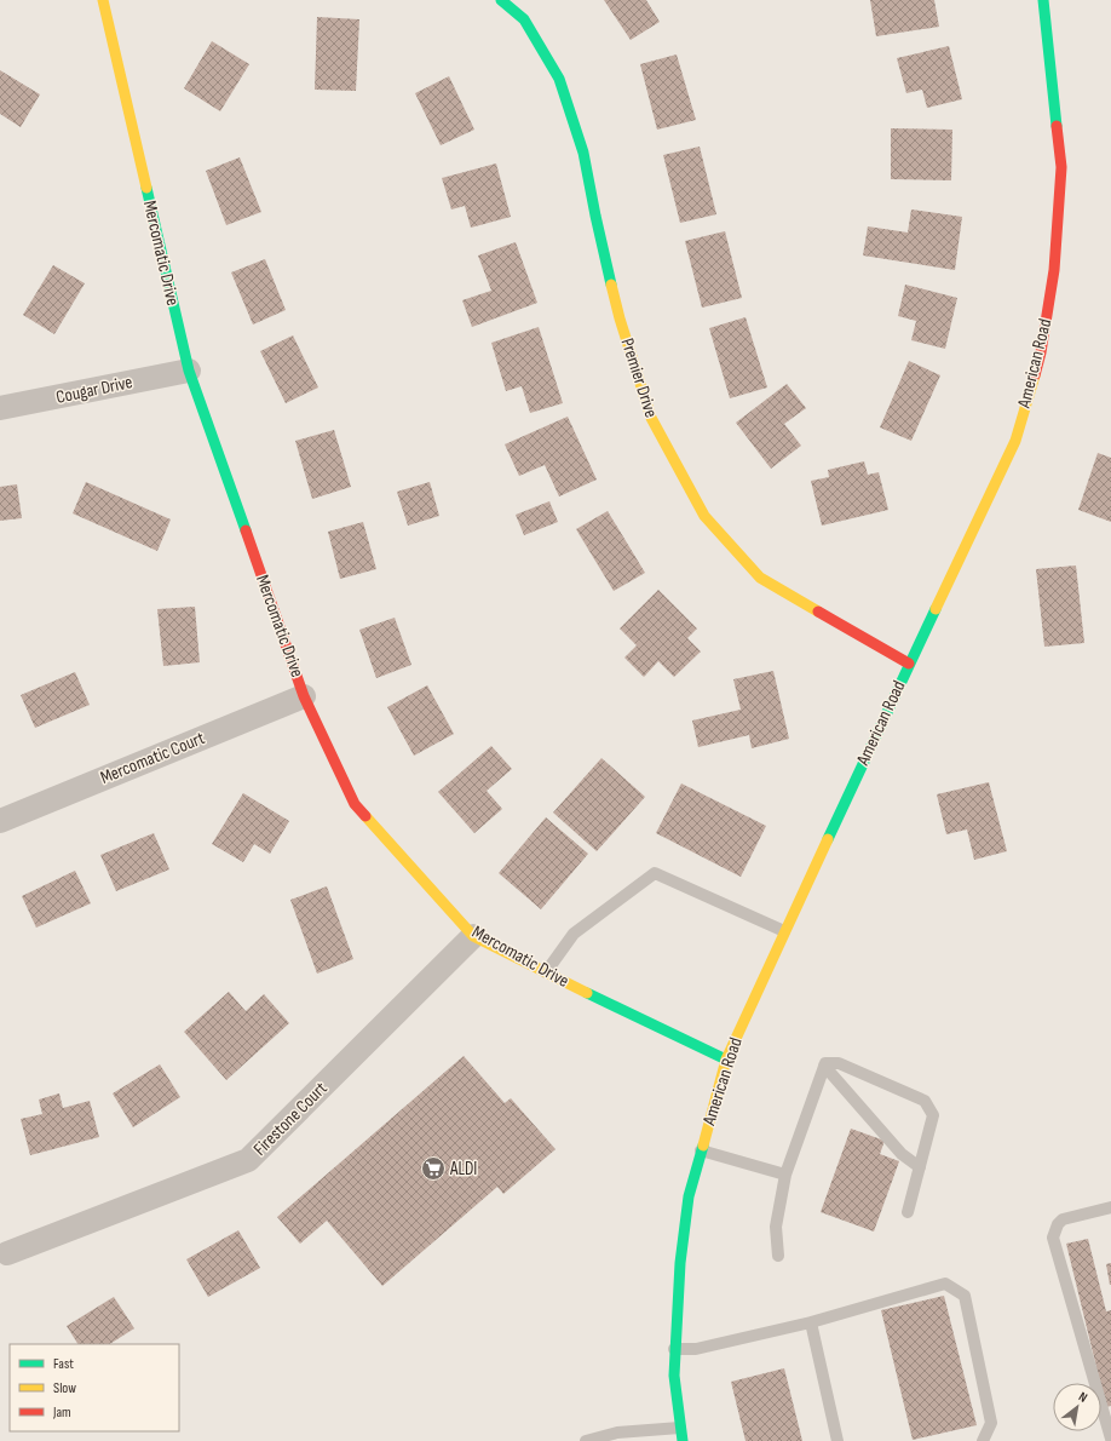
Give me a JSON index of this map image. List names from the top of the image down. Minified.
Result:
{"streets":{"street":["Mercomatic Drive","American Road","Premier Drive","Cougar Drive","Mercomatic Court","Firestone Court"]},"crossings":[["Mercomatic Drive","American Road"],["Mercomatic Drive","Cougar Drive"],["Mercomatic Drive","Mercomatic Court"],["Mercomatic Drive","Firestone Court"],["American Road","Premier Drive"]],"places":{"supermarket":["ALDI"]},"legend":["Fast","Slow","Jam"],"north":"top right"}
